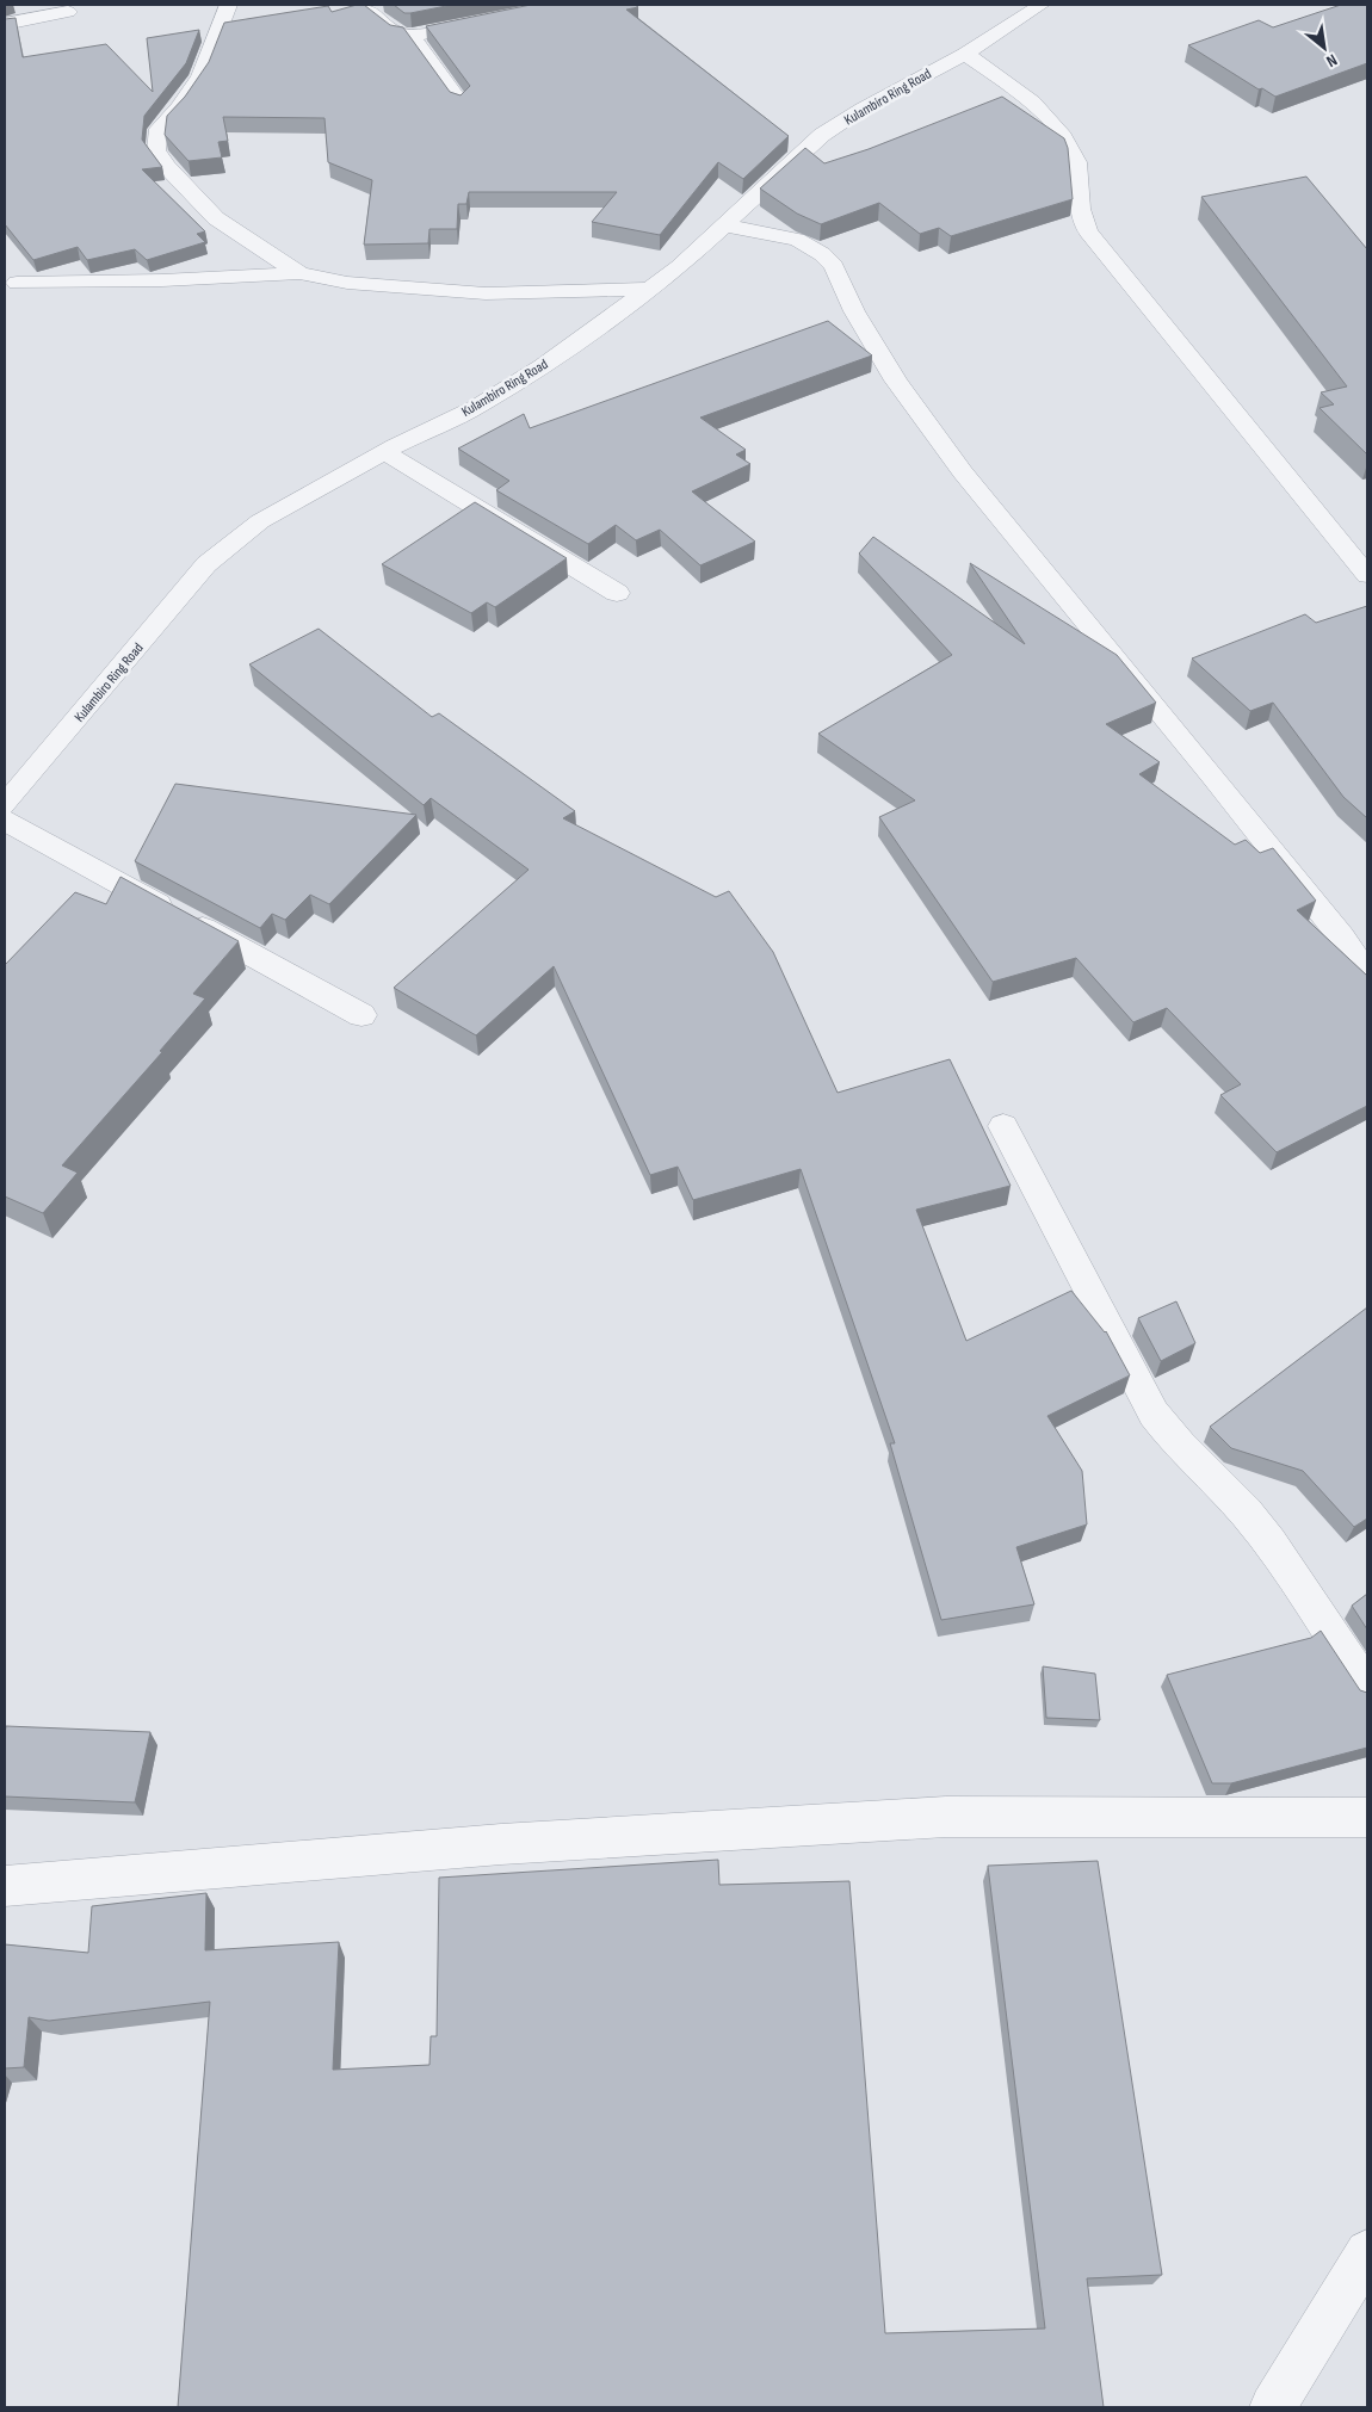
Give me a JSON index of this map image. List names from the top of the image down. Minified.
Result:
{"streets":{"street":["Kulambiro Ring Road"]},"north":"bottom right"}
